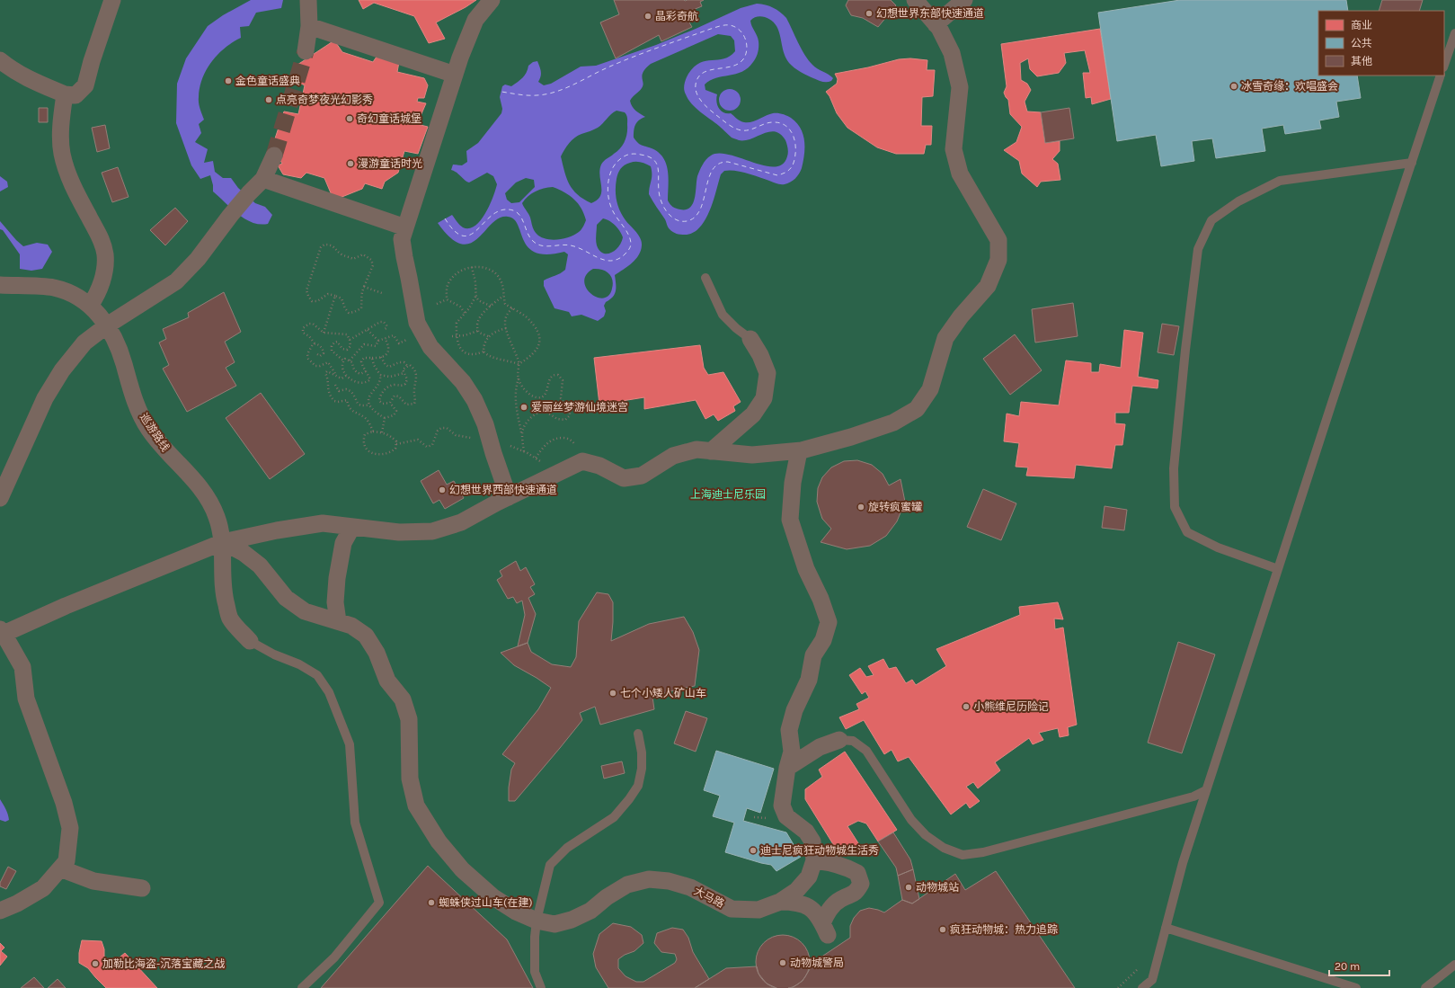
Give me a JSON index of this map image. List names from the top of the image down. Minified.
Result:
{"streets":{"street":["巡游路线","大马路"]},"crossings":[["巡游路线","大马路"]],"parks":["上海迪士尼乐园"],"places":["幻想世界东部快速通道","晶彩奇航","金色童话盛典","冰雪奇缘：欢唱盛会","点亮奇梦夜光幻影秀","奇幻童话城堡","漫游童话时光","爱丽丝梦游仙境迷宫","幻想世界西部快速通道","旋转疯蜜罐","七个小矮人矿山车","小熊维尼历险记","迪士尼疯狂动物城生活秀","动物城站","蜘蛛侠过山车(在建)","疯狂动物城：热力追踪","动物城警局","加勒比海盗-沉落宝藏之战"],"legend":["商业","公共","其他"],"scale_bar":"20 m"}
